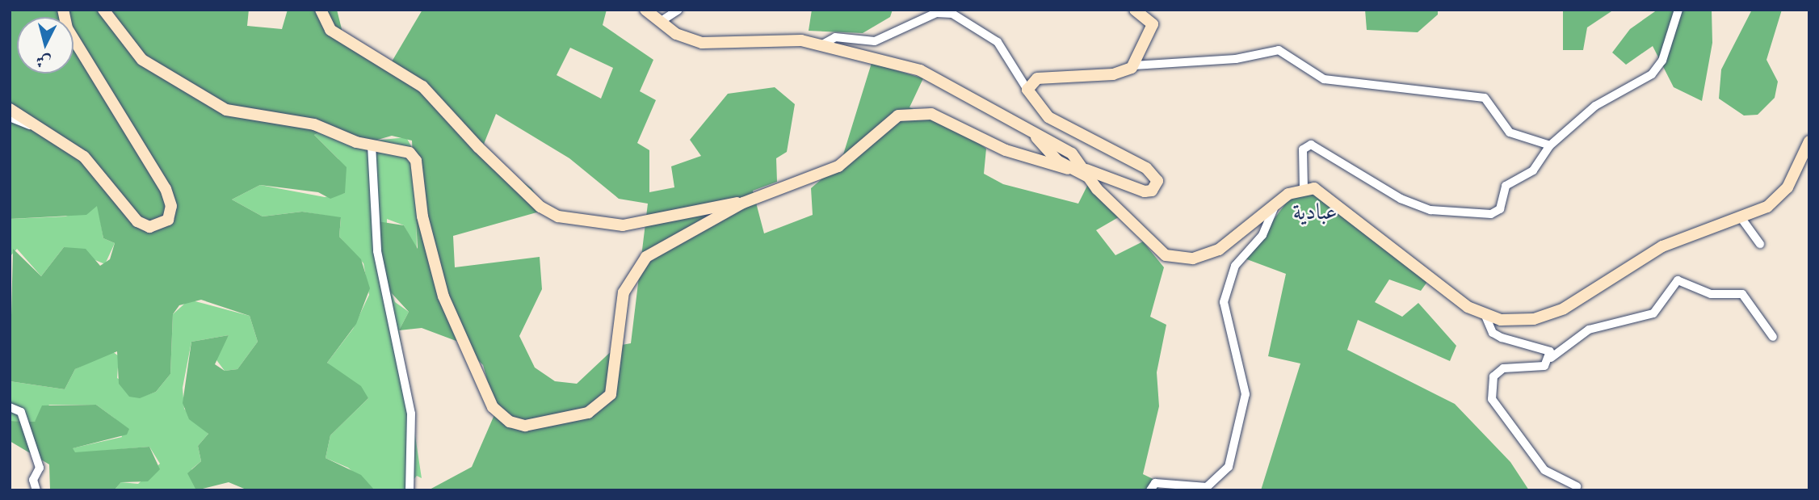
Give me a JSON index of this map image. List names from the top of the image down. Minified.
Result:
{"districts":["عبادية"],"north":"bottom"}
